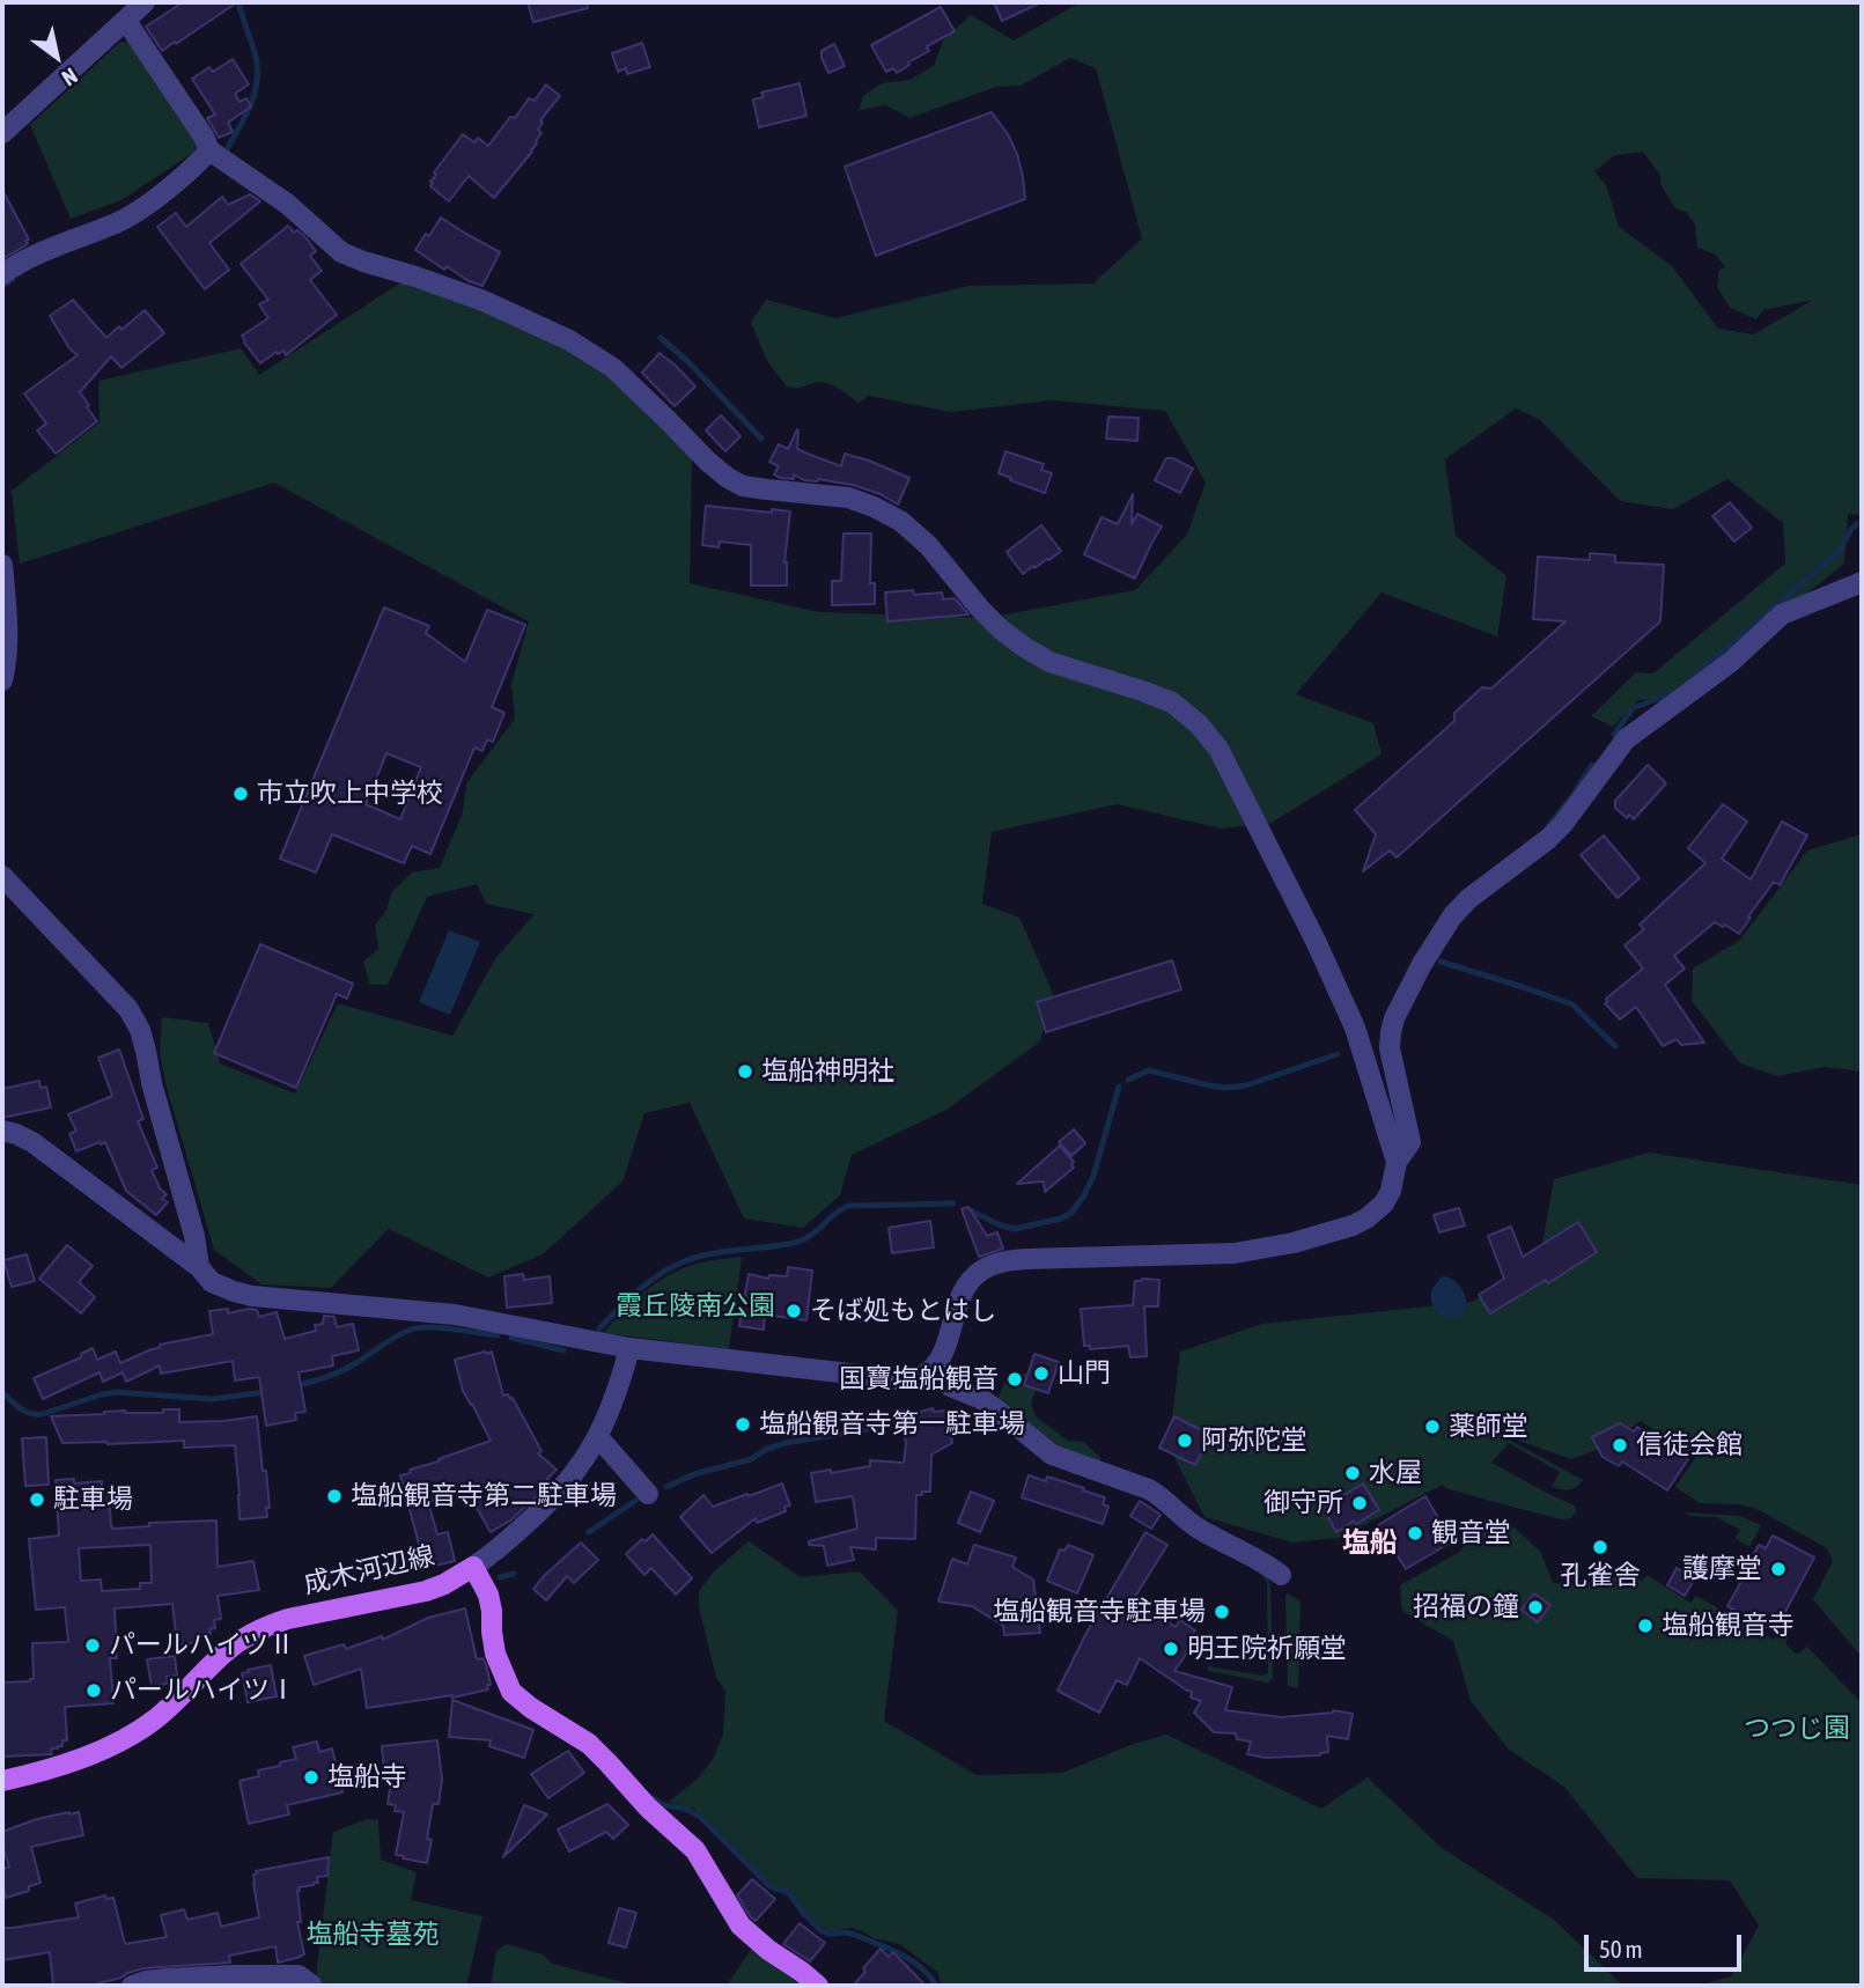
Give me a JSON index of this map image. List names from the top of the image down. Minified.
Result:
{"streets":{"main road":["成木河辺線"]},"districts":["塩船"],"parks":["霞丘陵南公園","つつじ園","塩船寺墓苑"],"places":["市立吹上中学校","塩船神明社","そば処もとはし","山門","国寶塩船観音","塩船観音寺第一駐車場","薬師堂","阿弥陀堂","信徒会館","水屋","塩船観音寺第二駐車場","駐車場","御守所","観音堂","孔雀舎","護摩堂","招福の鐘","塩船観音寺駐車場","塩船観音寺","パールハイツⅡ","明王院祈願堂","パールハイツⅠ","塩船寺"],"scale_bar":"50 m","north":"bottom right"}
